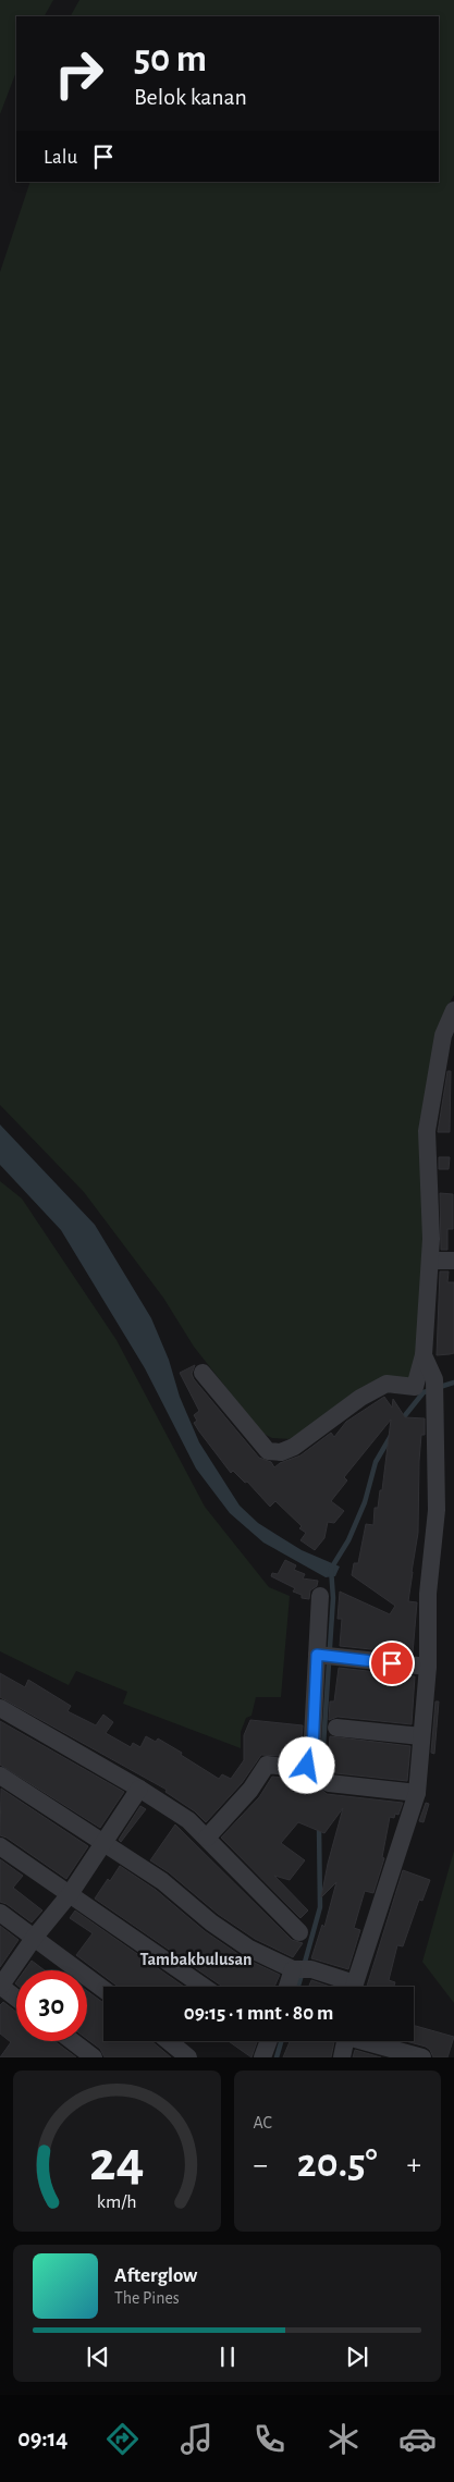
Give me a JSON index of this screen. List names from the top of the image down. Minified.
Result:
{"districts":["Tambakbulusan"],"page":{"turn":["50 m","Belok kanan"],"then":"Lalu","limit":"30","trip":"09:15 · 1 mnt · 80 m","tile":"AC","heat":["−","20.5°","+"],"song":["Afterglow","The Pines"],"tabs":"09:14","gauge":["24","km/h"]}}
